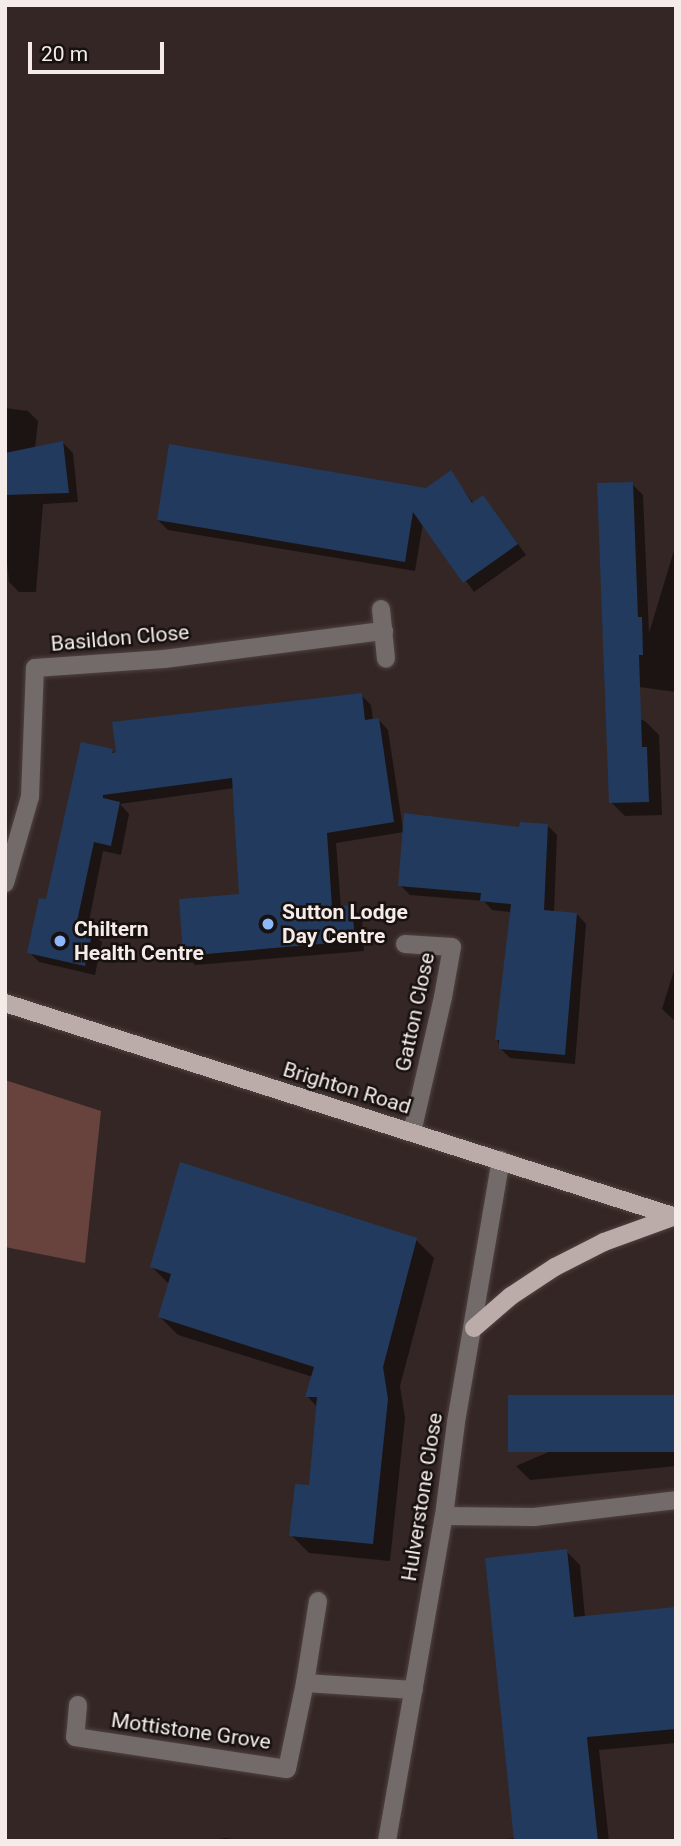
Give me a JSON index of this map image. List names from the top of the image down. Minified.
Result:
{"streets":{"main road":["Brighton Road"],"street":["Basildon Close","Gatton Close","Hulverstone Close","Mottistone Grove"]},"crossings":[["Gatton Close","Brighton Road"],["Brighton Road","Hulverstone Close"]],"places":["Sutton Lodge Day Centre","Chiltern Health Centre"],"scale_bar":"20 m"}
